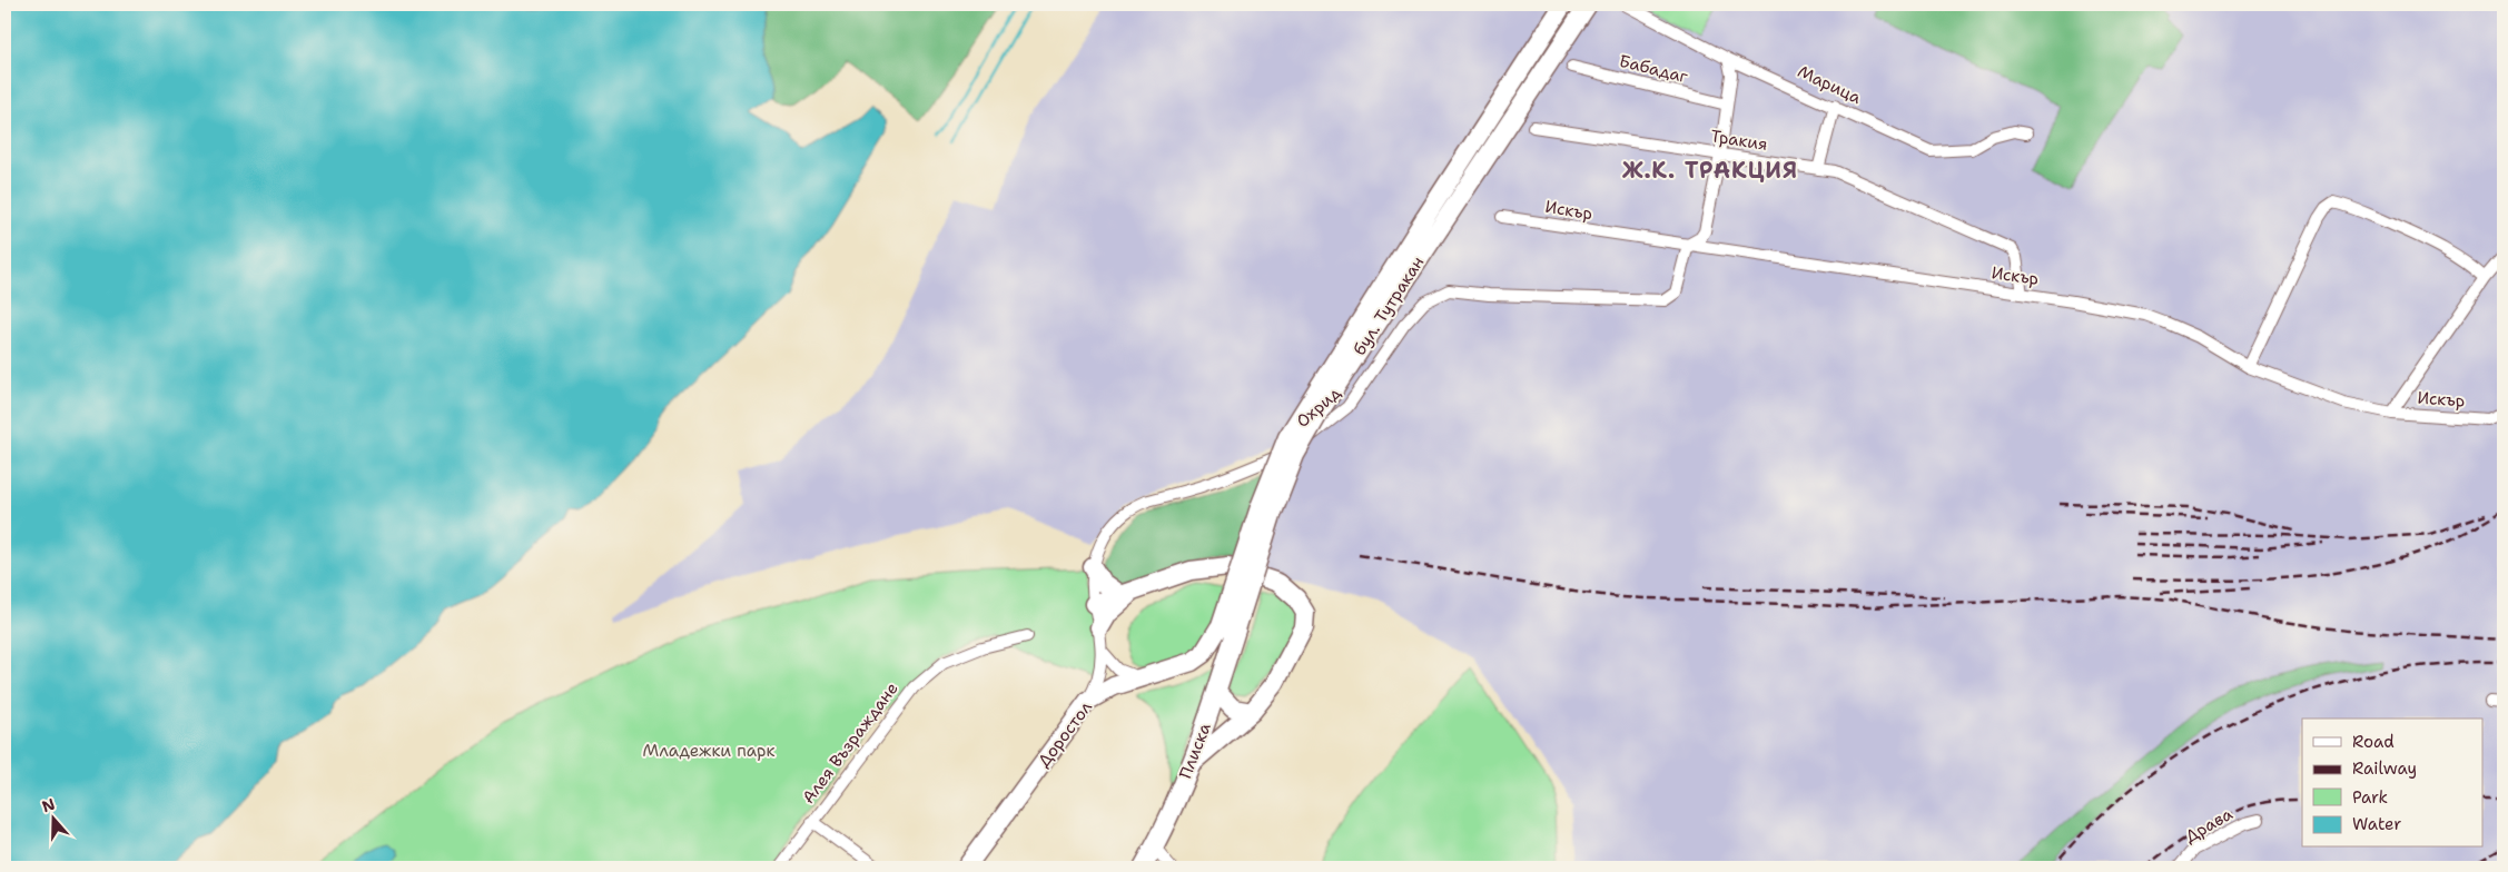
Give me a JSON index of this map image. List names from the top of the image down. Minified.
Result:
{"streets":{"main road":["бул. Тутракан","Доростол","Плиска"],"street":["Бабадаг","Марица","Тракия","Искър","Охрид","Алея Възраждане","Драва"]},"crossings":[["Тракия","Искър"],["Искър","Охрид"],["бул. Тутракан","Доростол"],["бул. Тутракан","Плиска"],["Охрид","Доростол"],["Доростол","Плиска"]],"districts":["Ж.К. ТРАКЦИЯ"],"parks":["Младежки парк"],"legend":["Road","Railway","Park","Water"],"north":"top"}
